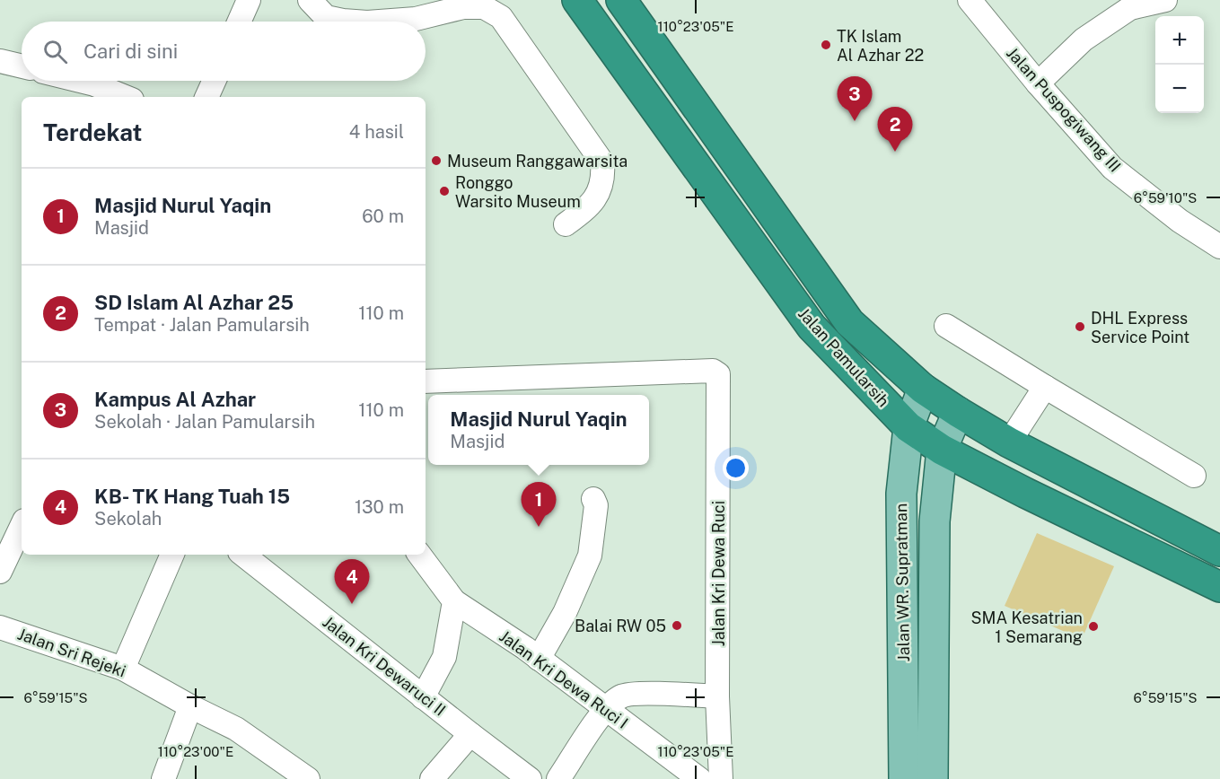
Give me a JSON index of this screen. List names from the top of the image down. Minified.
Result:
{"streets":{"highway":["Jalan Pamularsih"],"main road":["Jalan WR. Supratman"],"street":["Jalan Puspogiwang III","Jalan Kri Dewa Ruci","Jalan Sri Rejeki","Jalan Kri Dewaruci II","Jalan Kri Dewa Ruci I"]},"crossings":[["Jalan Pamularsih","Jalan WR. Supratman"]],"places":["TK Islam Al Azhar 22","Museum Ranggawarsita","Ronggo Warsito Museum","DHL Express Service Point","Balai RW 05","SMA Kesatrian 1 Semarang"],"page":{"map_buttons":["+","−"],"search":"Cari di sini","pins":["3","2","1","4"],"heading":["Terdekat","4 hasil"],"list":[{"mark":"1","name":"Masjid Nurul Yaqin","note":"Masjid","value":"60 m"},{"mark":"2","name":"SD Islam Al Azhar 25","note":"Tempat · Jalan Pamularsih","value":"110 m"},{"mark":"3","name":"Kampus Al Azhar","note":"Sekolah · Jalan Pamularsih","value":"110 m"},{"mark":"4","name":"KB- TK Hang Tuah 15","note":"Sekolah","value":"130 m"}],"popup":["Masjid Nurul Yaqin","Masjid"]},"coordinates":["110°23'05\"E","6°59'10\"S","6°59'15\"S","110°23'00\"E"]}
